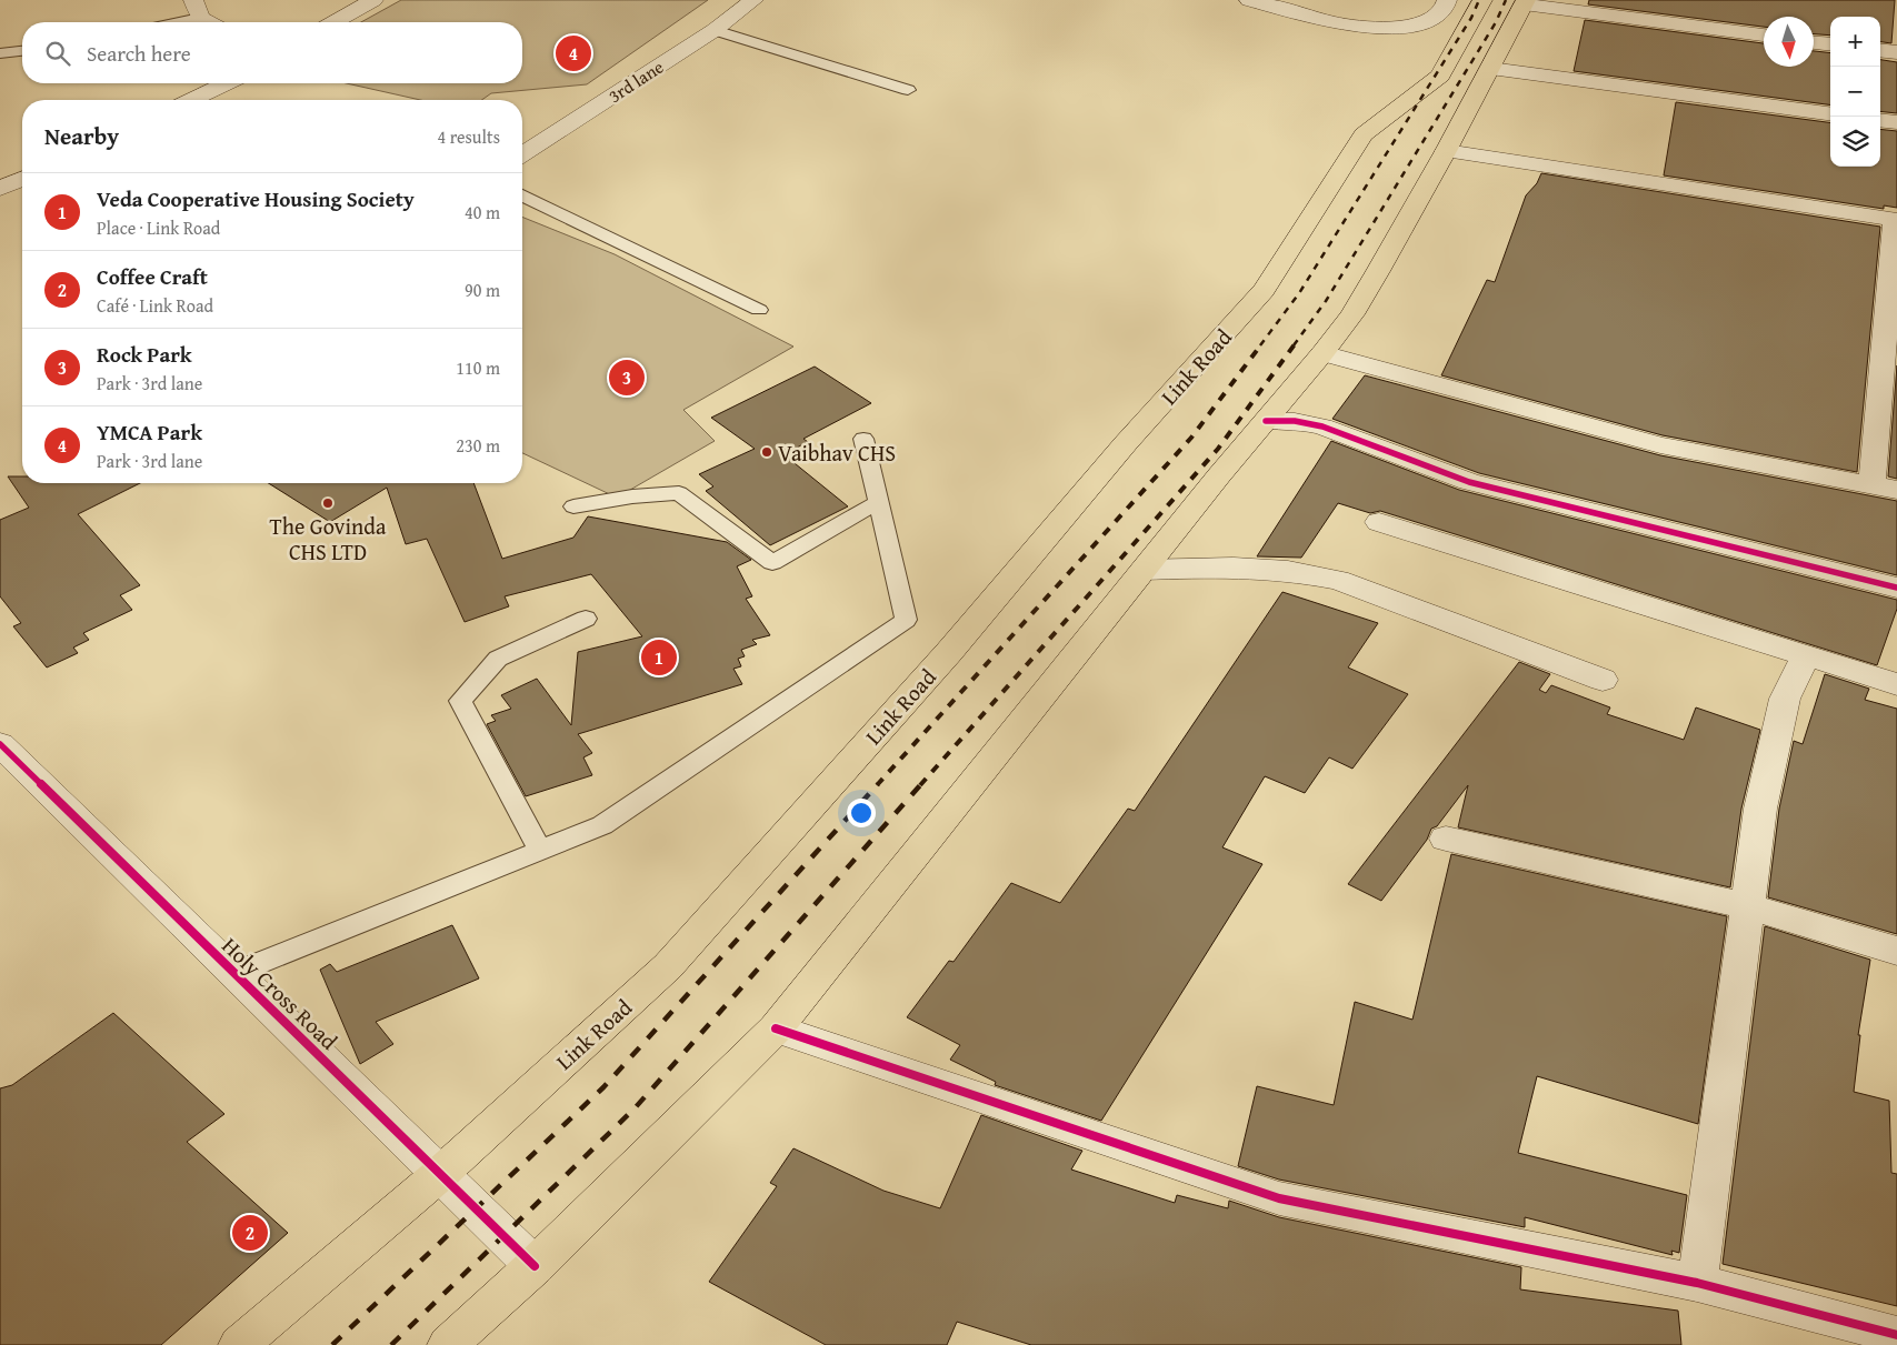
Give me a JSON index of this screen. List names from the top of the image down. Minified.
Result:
{"streets":{"main road":["Link Road"],"street":["3rd lane","Holy Cross Road"]},"crossings":[["Link Road","Holy Cross Road"]],"places":["Vaibhav CHS","The Govinda CHS LTD"],"north":"bottom","page":{"map_buttons":["+","−"],"search":"Search here","pins":["4","3","1","2"],"heading":["Nearby","4 results"],"list":[{"mark":"1","name":"Veda Cooperative Housing Society","note":"Place · Link Road","value":"40 m"},{"mark":"2","name":"Coffee Craft","note":"Café · Link Road","value":"90 m"},{"mark":"3","name":"Rock Park","note":"Park · 3rd lane","value":"110 m"},{"mark":"4","name":"YMCA Park","note":"Park · 3rd lane","value":"230 m"}]}}
